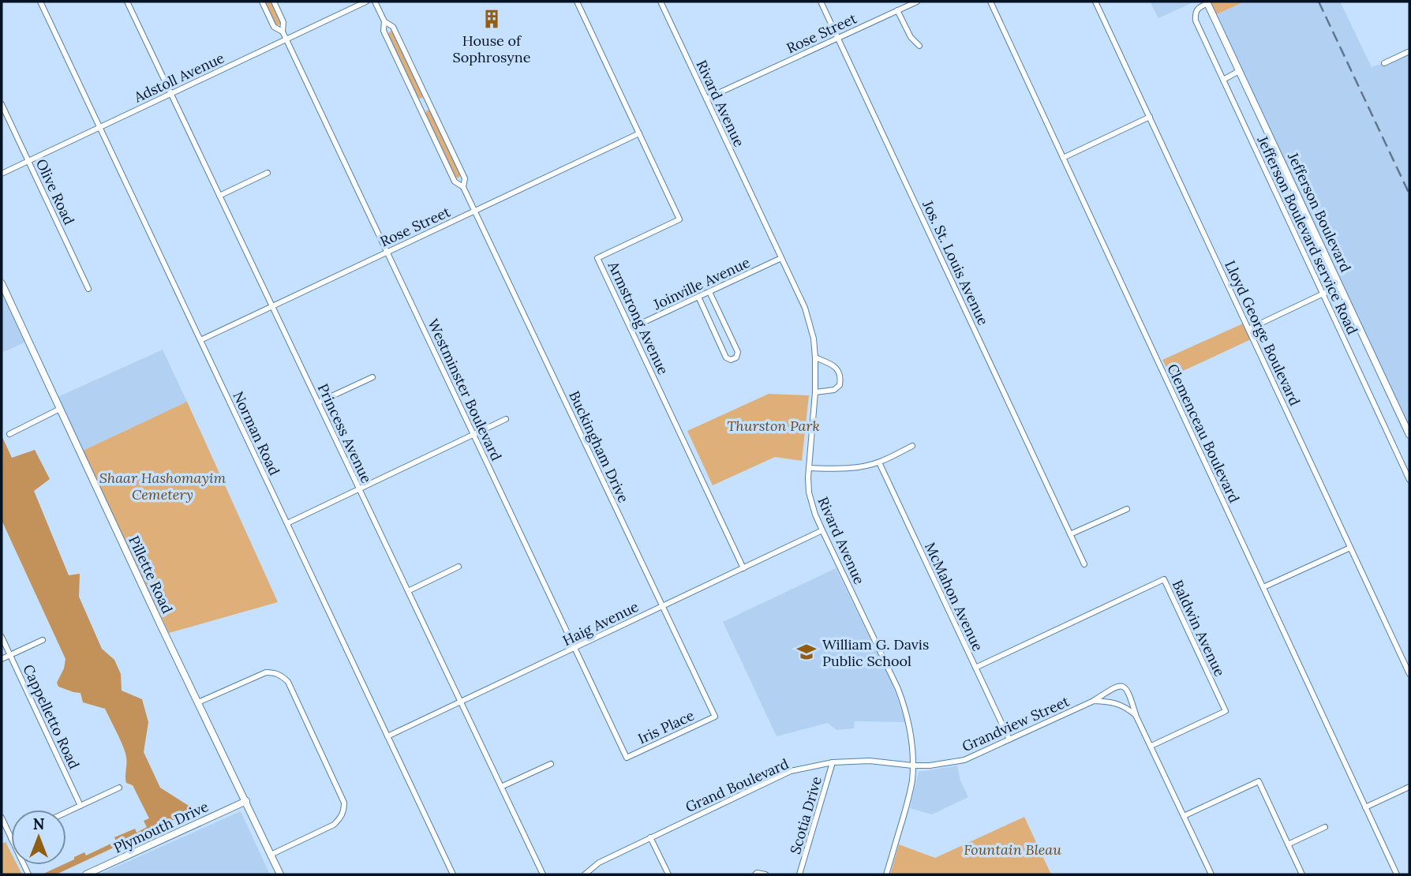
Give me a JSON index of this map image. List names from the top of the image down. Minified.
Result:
{"streets":{"street":["Rose Street","Adstoll Avenue","Rivard Avenue","Olive Road","Jefferson Boulevard","Jefferson Boulevard service Road","Jos. St. Louis Avenue","Joinville Avenue","Armstrong Avenue","Lloyd George Boulevard","Westminster Boulevard","Norman Road","Princess Avenue","Clemenceau Boulevard","Buckingham Drive","Pillette Road","McMahon Avenue","Haig Avenue","Baldwin Avenue","Cappelletto Road","Grandview Street","Iris Place","Grand Boulevard","Scotia Drive","Plymouth Drive"]},"crossings":[["Rose Street","Rivard Avenue"],["Rose Street","Jos. St. Louis Avenue"],["Rose Street","Armstrong Avenue"],["Rose Street","Westminster Boulevard"],["Rose Street","Norman Road"],["Rose Street","Princess Avenue"],["Rose Street","Buckingham Drive"],["Adstoll Avenue","Olive Road"],["Adstoll Avenue","Westminster Boulevard"],["Adstoll Avenue","Norman Road"],["Adstoll Avenue","Princess Avenue"],["Rivard Avenue","Joinville Avenue"],["Rivard Avenue","Haig Avenue"],["Rivard Avenue","Grandview Street"],["Rivard Avenue","Grand Boulevard"],["Jefferson Boulevard","Jefferson Boulevard service Road"],["Joinville Avenue","Armstrong Avenue"],["Armstrong Avenue","Haig Avenue"],["Westminster Boulevard","Haig Avenue"],["Westminster Boulevard","Iris Place"],["Norman Road","Haig Avenue"],["Princess Avenue","Haig Avenue"],["Buckingham Drive","Haig Avenue"],["Buckingham Drive","Iris Place"],["Pillette Road","Plymouth Drive"],["McMahon Avenue","Baldwin Avenue"],["McMahon Avenue","Grandview Street"],["Baldwin Avenue","Grandview Street"],["Grandview Street","Grand Boulevard"],["Grand Boulevard","Scotia Drive"]],"parks":["Thurston Park","Shaar Hashomayim Cemetery","Fountain Bleau"],"places":{"building":["House of Sophrosyne"],"school or university":["William G. Davis Public School"]},"north":"top"}
